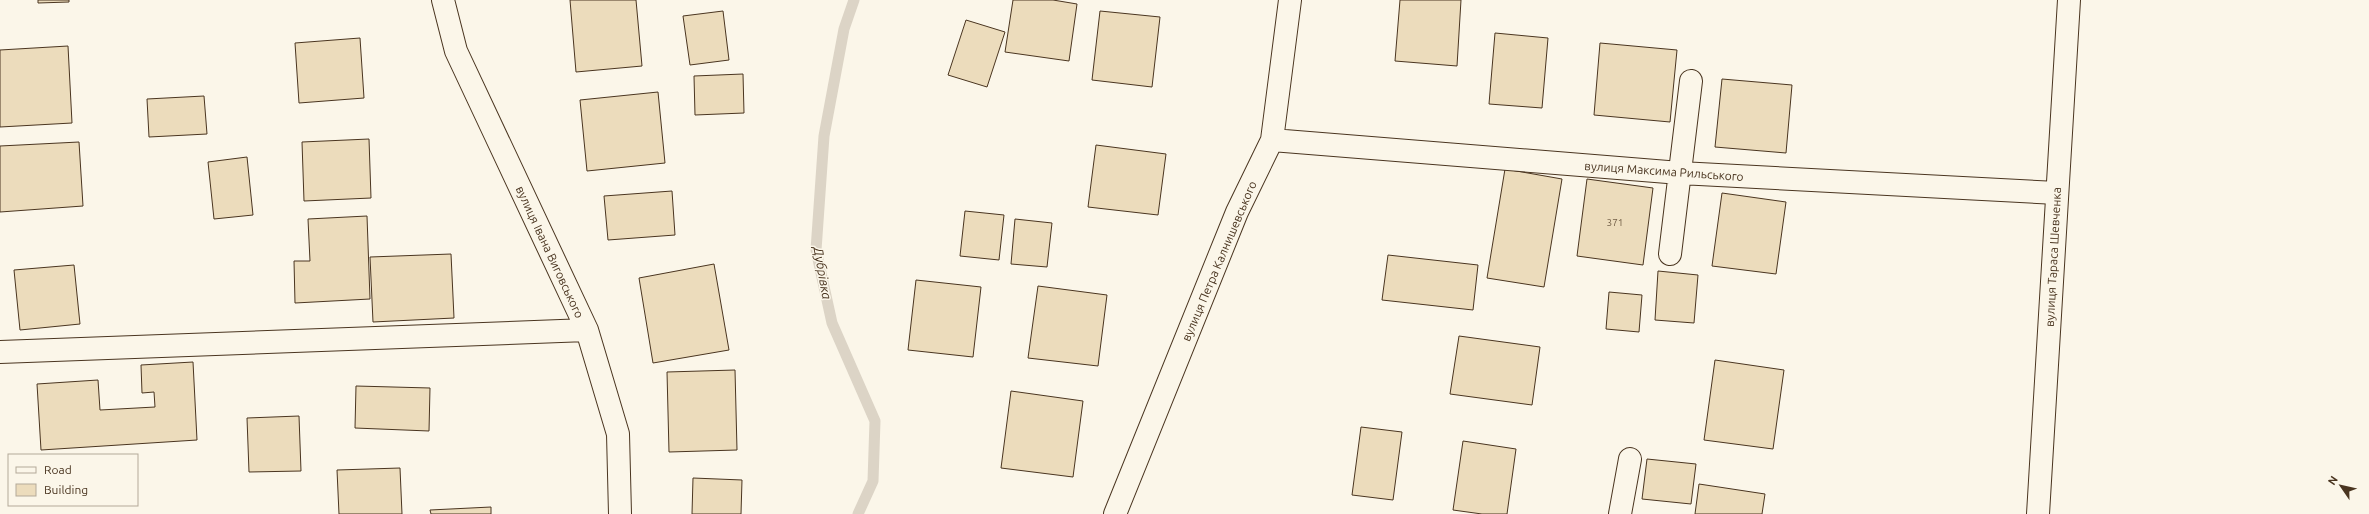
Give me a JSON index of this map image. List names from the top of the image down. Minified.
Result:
{"streets":{"street":["вулиця Максима Рильського","вулиця Івана Виговського","вулиця Тараса Шевченка","вулиця Петра Калнишевського"]},"crossings":[["вулиця Максима Рильського","вулиця Тараса Шевченка"],["вулиця Максима Рильського","вулиця Петра Калнишевського"]],"water":["Дубрівка"],"house_numbers":["371"],"legend":["Road","Building"],"north":"top left"}
